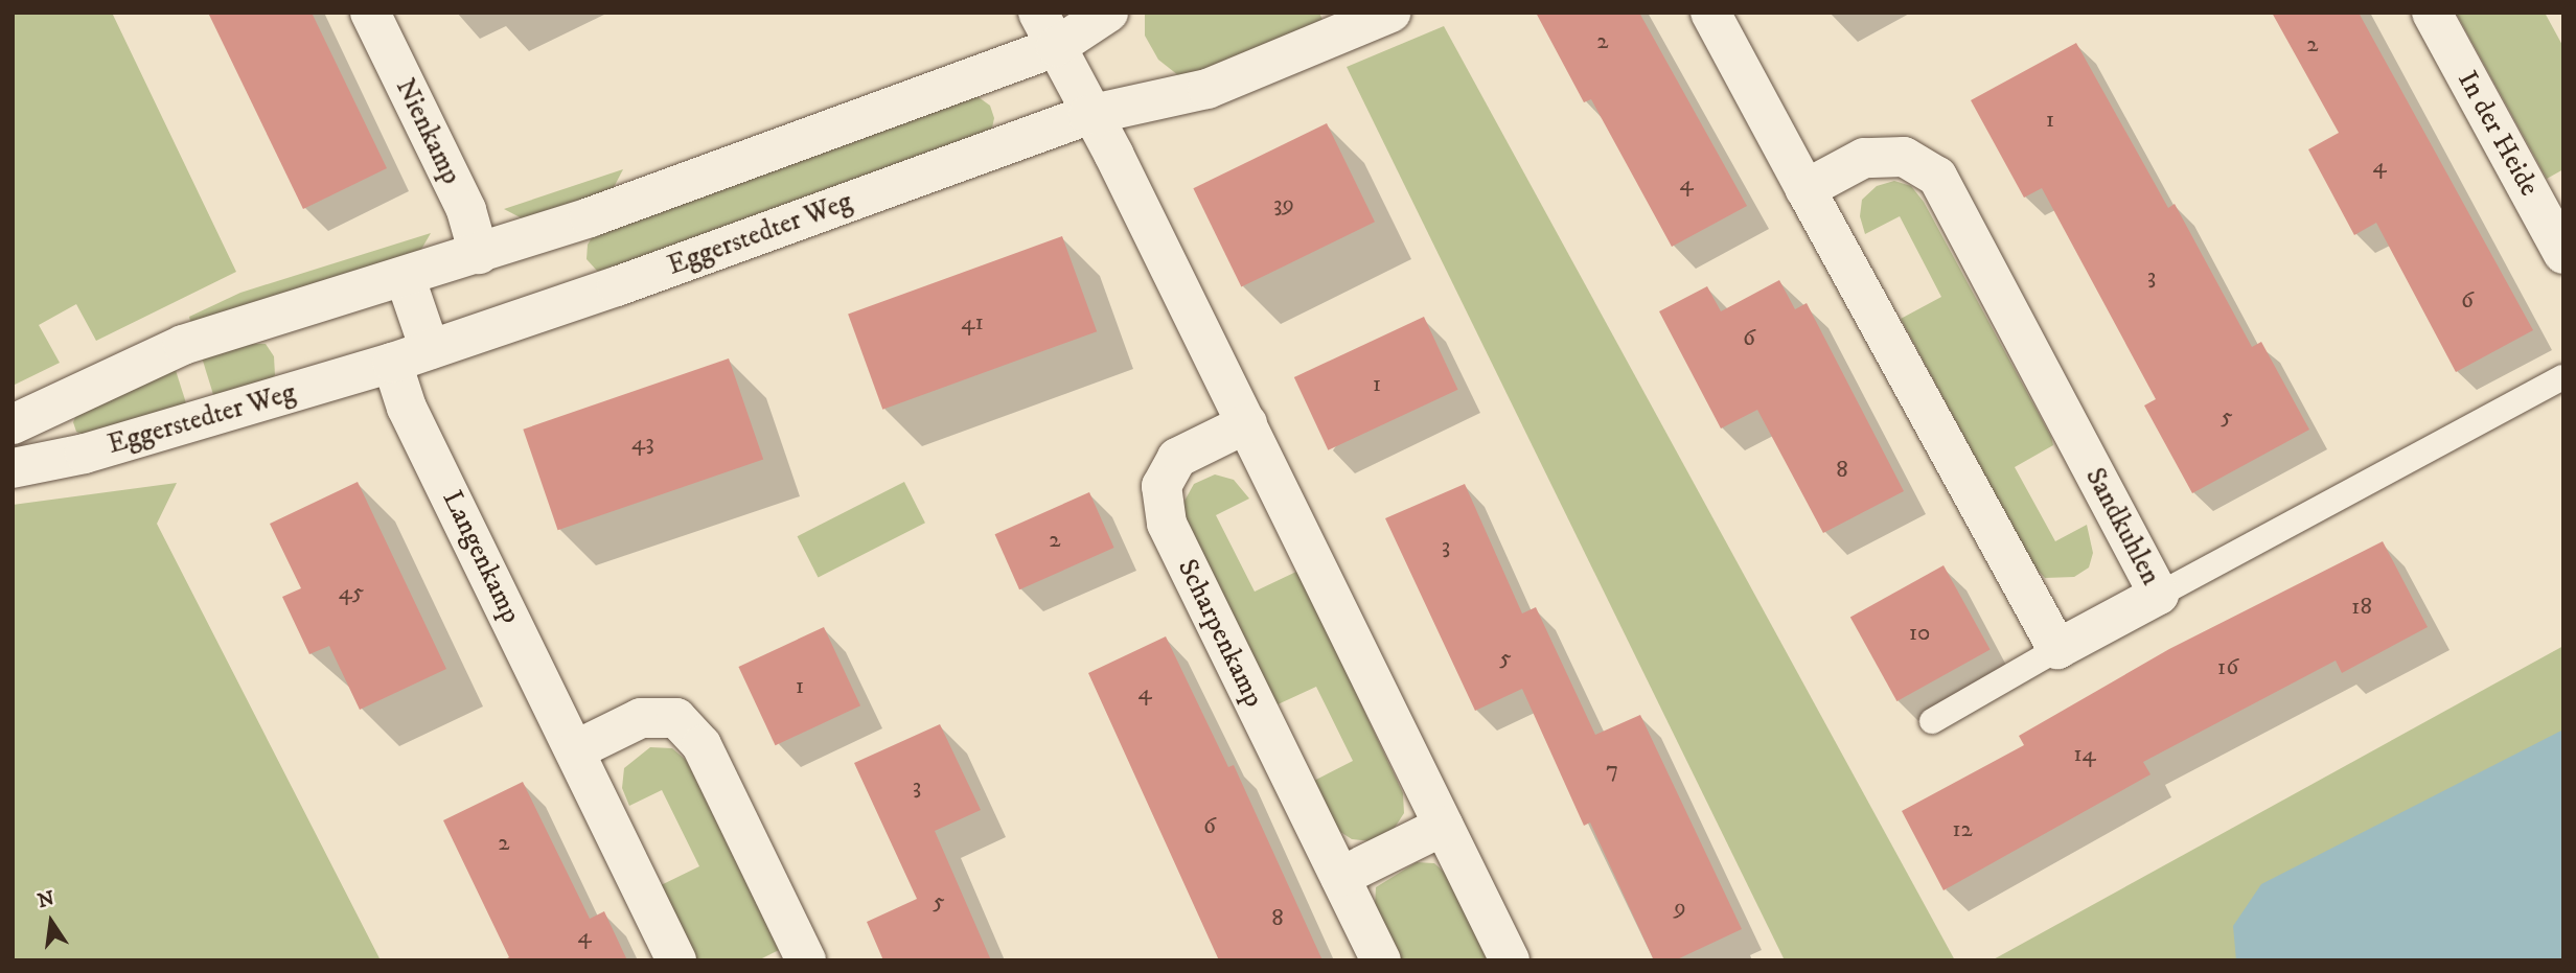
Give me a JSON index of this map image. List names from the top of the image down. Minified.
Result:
{"streets":{"street":["Nienkamp","In der Heide","Eggerstedter Weg","Sandkuhlen","Langenkamp","Scharpenkamp"]},"crossings":[["Eggerstedter Weg","Langenkamp"]],"house_numbers":["2","2","1","4","4","39","3","6","41","6","1","5","43","8","2","3","45","18","10","5","16","1","4","14","7","3","6","12","2","5","9","8","4"],"north":"top"}
